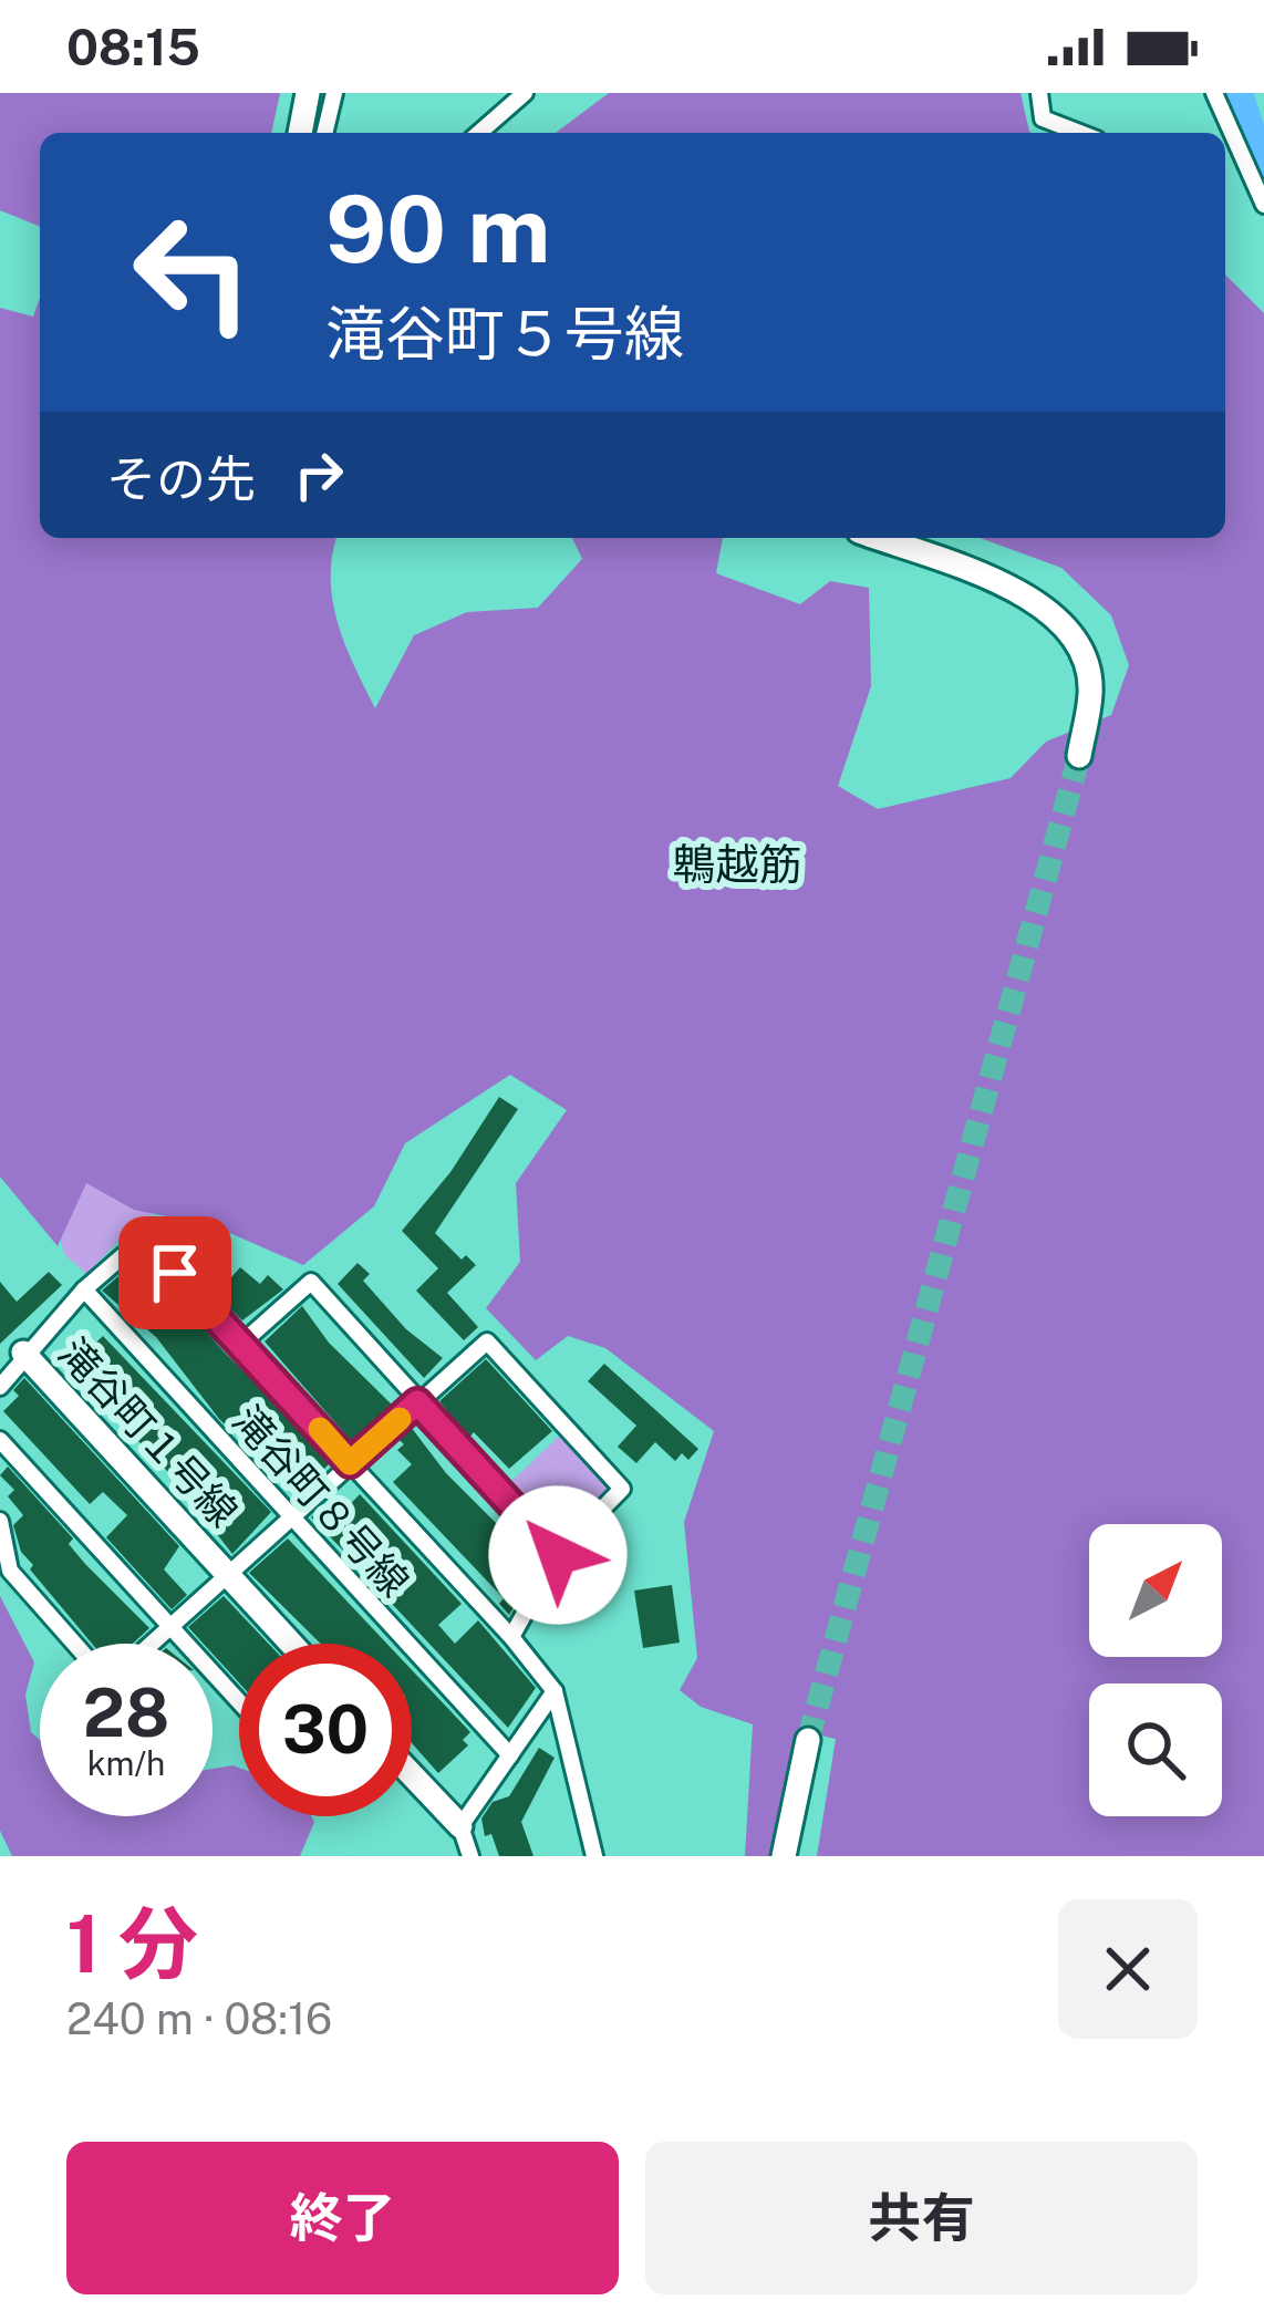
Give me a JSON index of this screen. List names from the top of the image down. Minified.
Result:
{"streets":{"street":["滝谷町１号線","滝谷町８号線"]},"crossings":[["滝谷町１号線","滝谷町８号線"]],"districts":["鵯越筋"],"north":"top right","page":{"status":"08:15","turn":["90 m","滝谷町５号線"],"then":"その先","speed":"28 km/h","limit":"30","heading":["1 分","240 m · 08:16"],"buttons":["終了","共有"]}}
